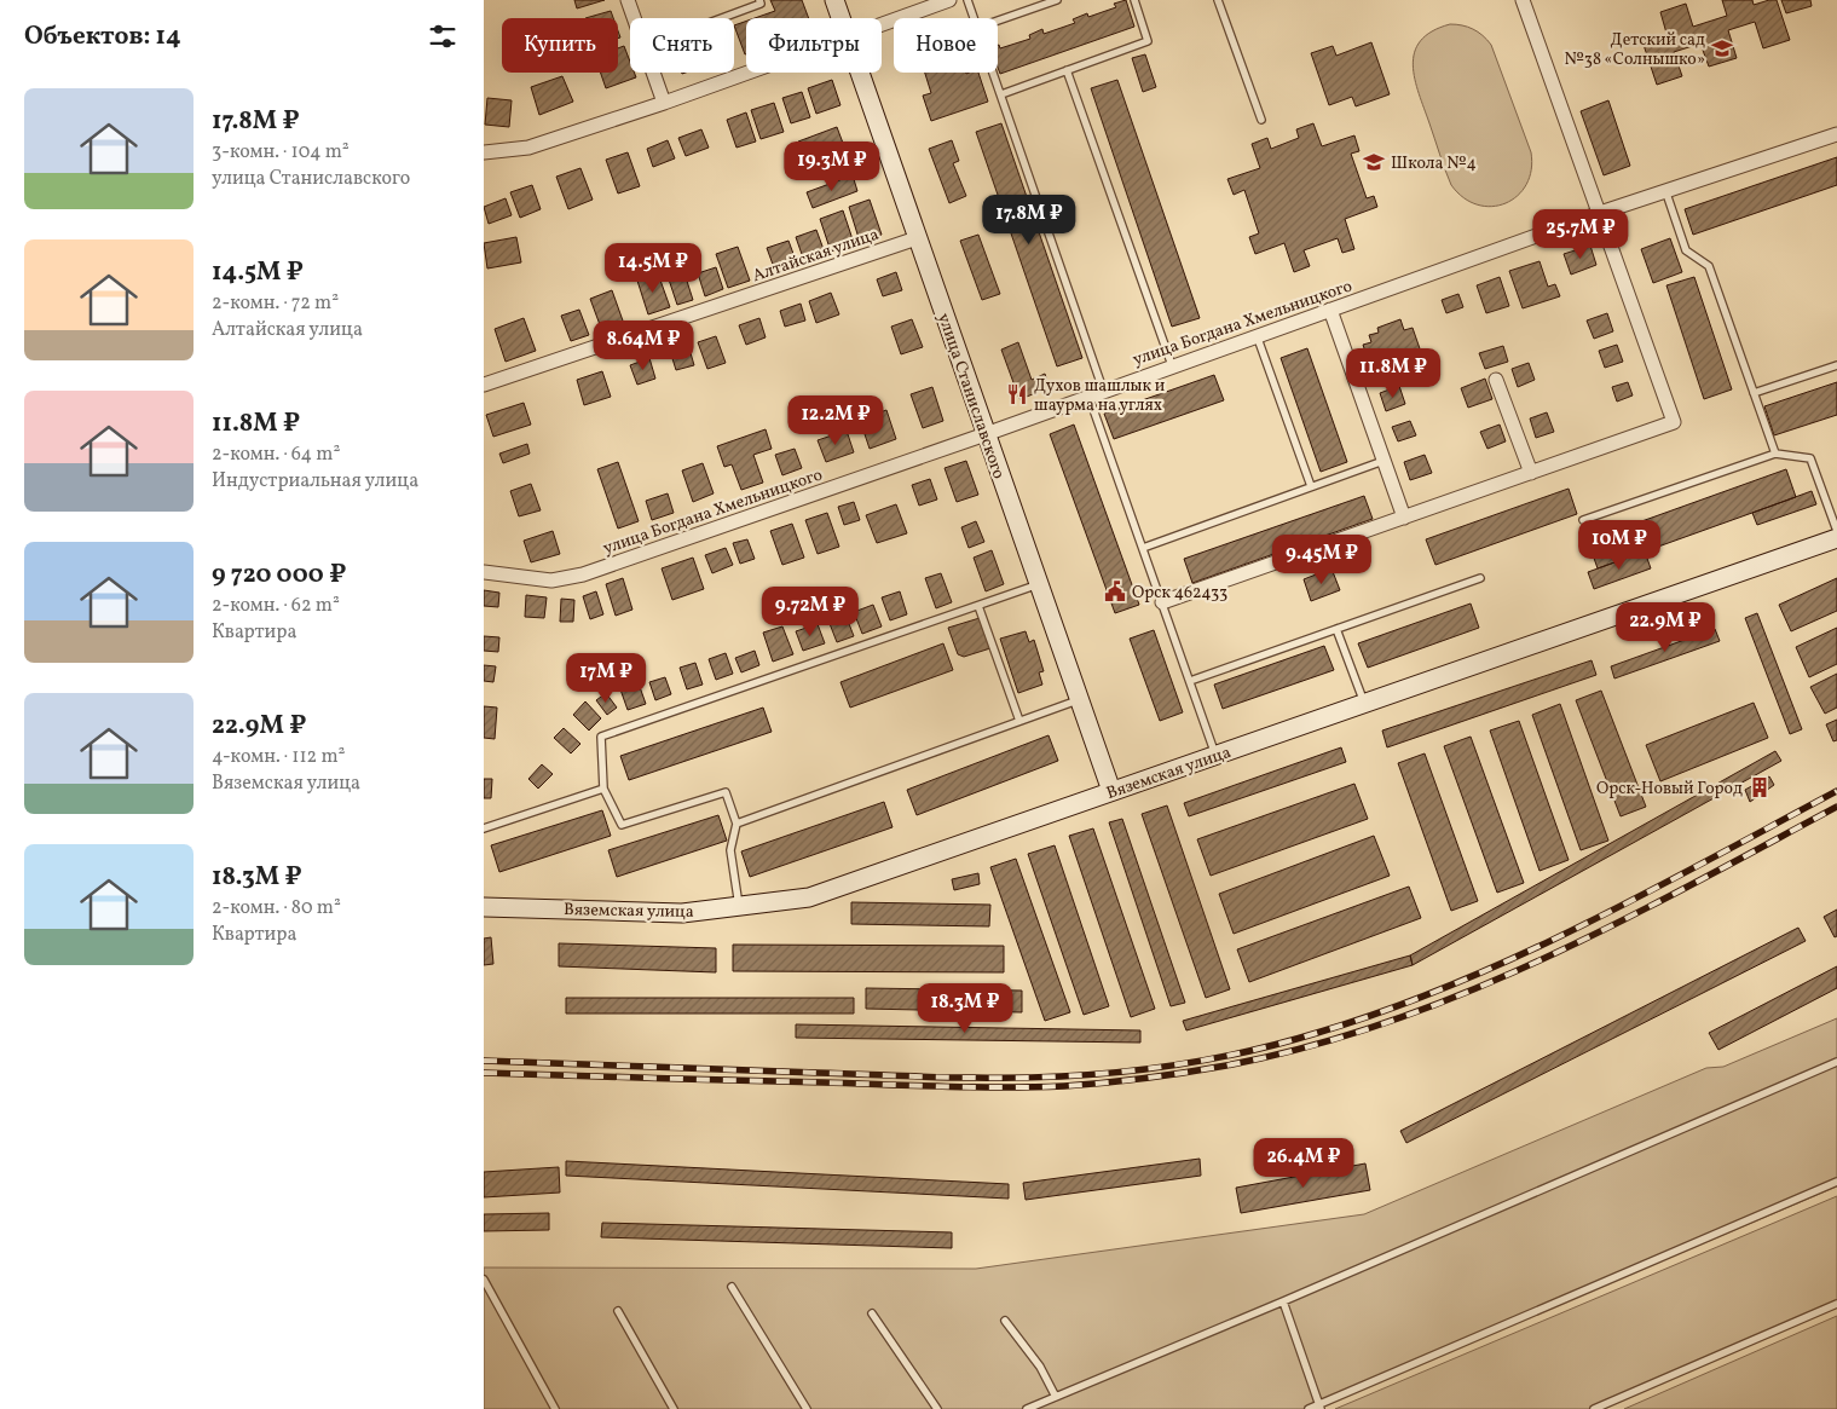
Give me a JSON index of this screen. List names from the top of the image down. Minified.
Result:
{"streets":{"main road":["улица Станиславского","Вяземская улица"],"street":["Алтайская улица","улица Богдана Хмельницкого"]},"crossings":[["Алтайская улица","улица Станиславского"],["улица Богдана Хмельницкого","улица Станиславского"],["улица Станиславского","Вяземская улица"]],"places":{"school or university":["Детский сад №38 «Солнышко»","Школа №4"],"restaurant":["Духов шашлык и шаурма на углях"],"public building":["Орск 462433"],"building":["Орск-Новый Город"]},"page":{"heading":"Объектов: 14","chip":["Купить","Снять","Фильтры","Новое"],"list":[{"name":"17.8M ₽","note":"3-комн. · 104 m² · улица Станиславского"},{"name":"14.5M ₽","note":"2-комн. · 72 m² · Алтайская улица"},{"name":"11.8M ₽","note":"2-комн. · 64 m² · Индустриальная улица"},{"name":"9 720 000 ₽","note":"2-комн. · 62 m² · Квартира"},{"name":"22.9M ₽","note":"4-комн. · 112 m² · Вяземская улица"},{"name":"18.3M ₽","note":"2-комн. · 80 m² · Квартира"}],"price":["19.3M ₽","17.8M ₽","25.7M ₽","14.5M ₽","8.64M ₽","11.8M ₽","12.2M ₽","10M ₽","9.45M ₽","9.72M ₽","22.9M ₽","17M ₽","18.3M ₽","26.4M ₽"]}}
